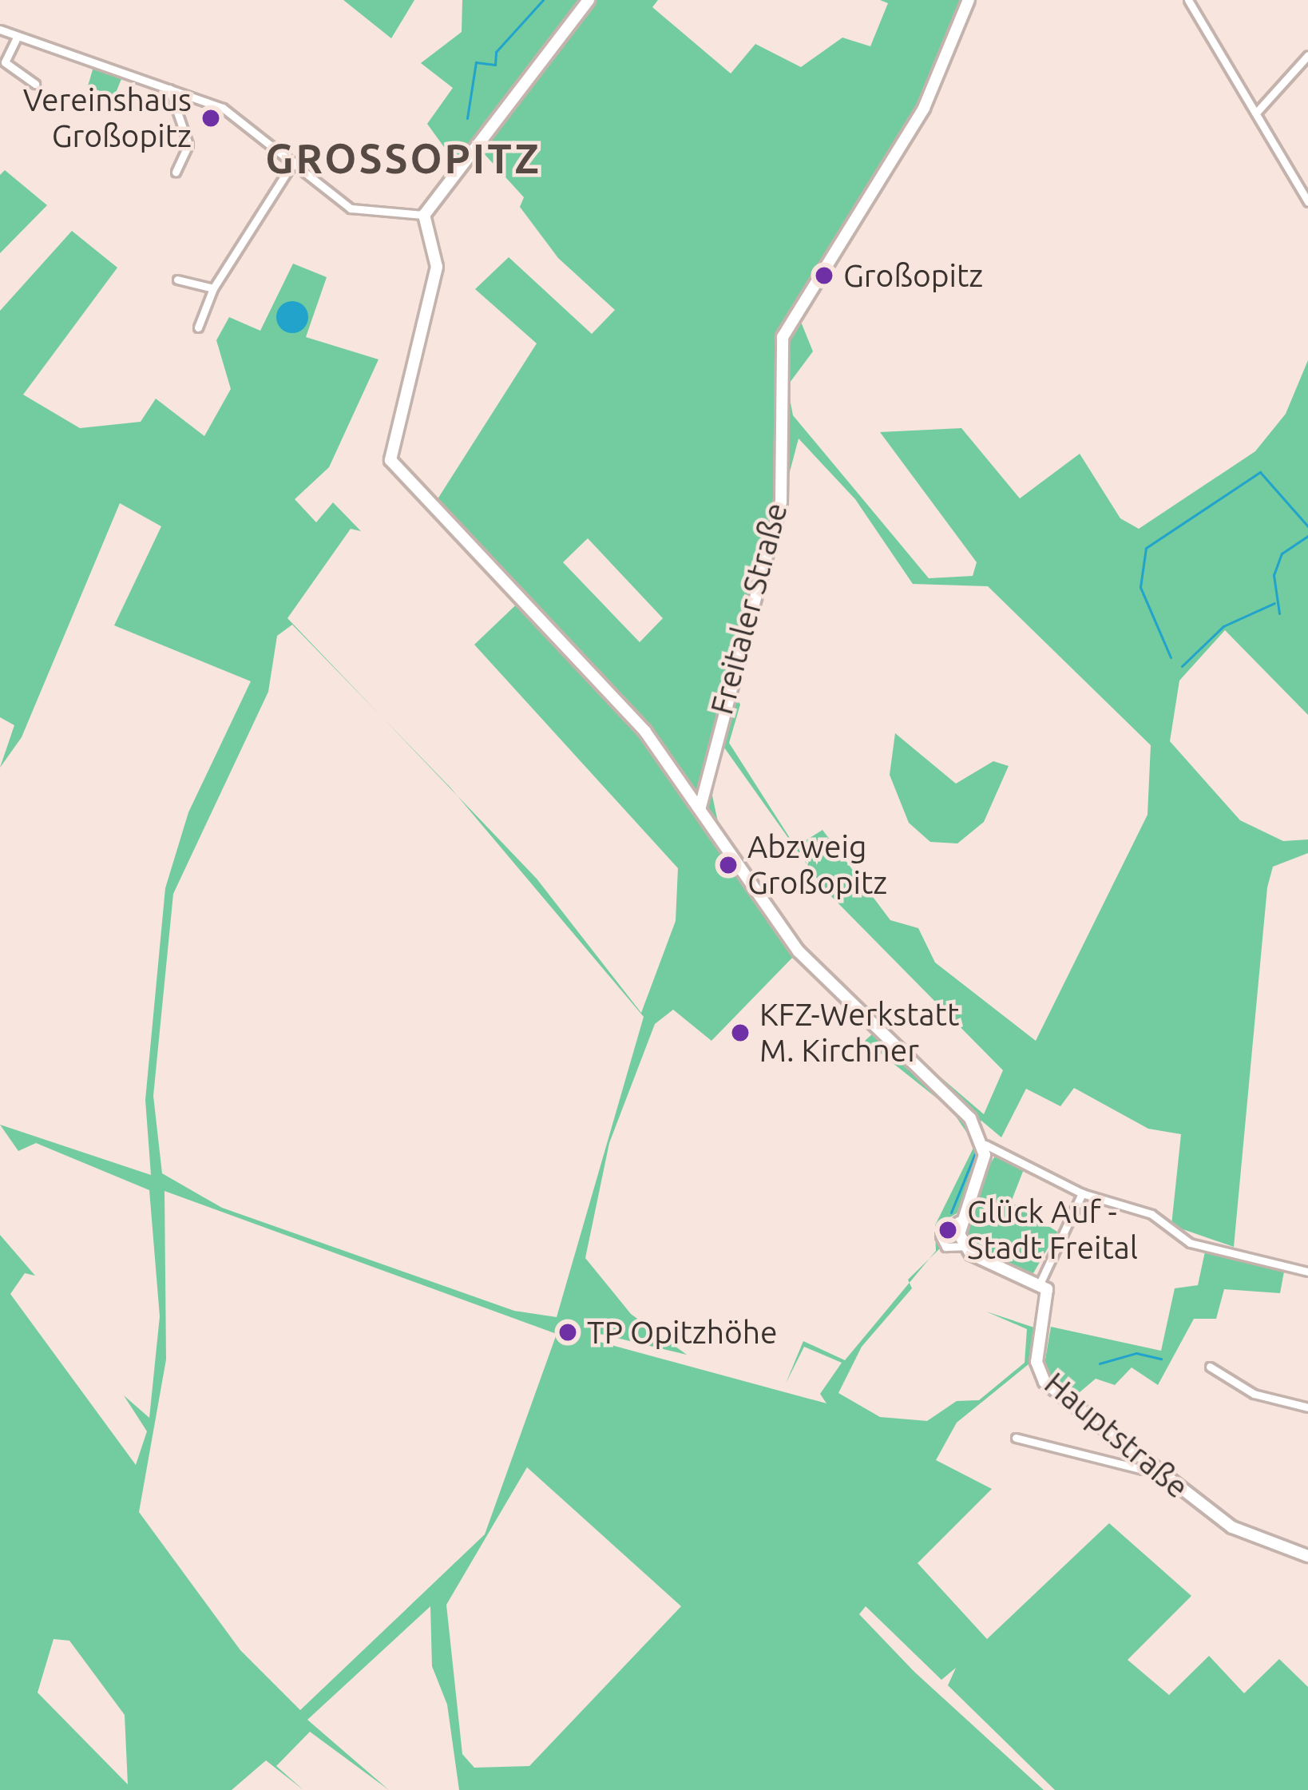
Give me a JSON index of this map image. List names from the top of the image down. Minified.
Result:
{"streets":{"street":["Freitaler Straße","Hauptstraße"]},"districts":["GROSSOPITZ"],"places":["Vereinshaus Großopitz","Großopitz","Abzweig Großopitz","KFZ-Werkstatt M. Kirchner","Glück Auf - Stadt Freital","TP Opitzhöhe"]}
